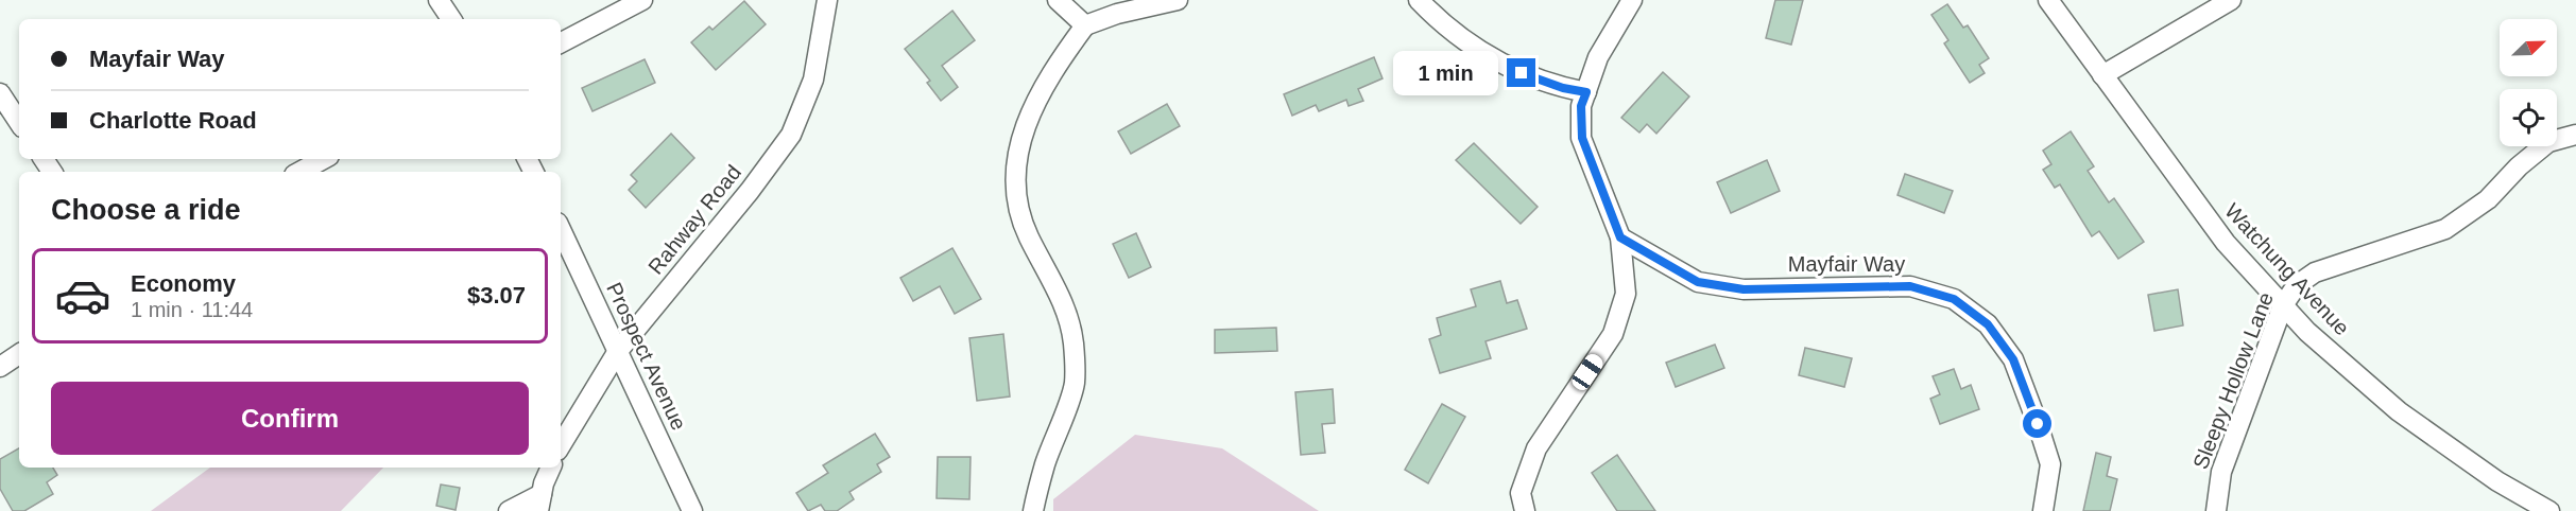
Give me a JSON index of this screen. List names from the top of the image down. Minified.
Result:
{"streets":{"street":["Rahway Road","Mayfair Way","Watchung Avenue","Prospect Avenue","Sleepy Hollow Lane"]},"crossings":[["Rahway Road","Prospect Avenue"],["Watchung Avenue","Sleepy Hollow Lane"]],"north":"top right","page":{"banner":["Mayfair Way","Charlotte Road"],"bubble":"1 min","heading":"Choose a ride","list":[{"name":"Economy","note":"1 min · 11:44","value":"$3.07"}],"buttons":"Confirm"}}
